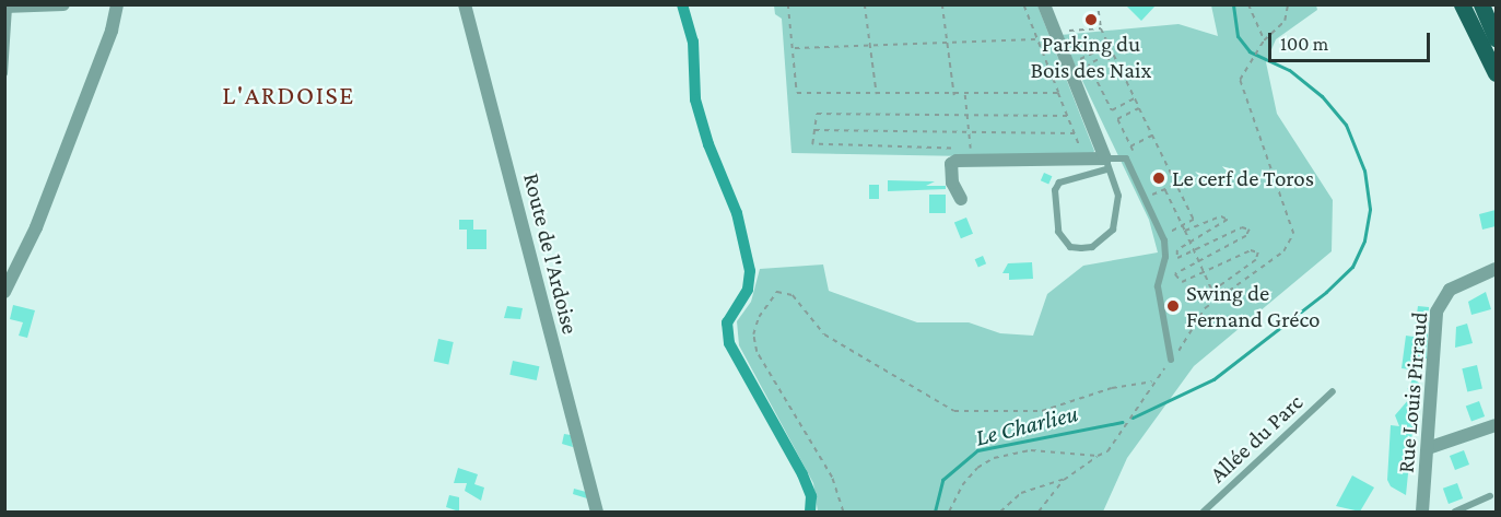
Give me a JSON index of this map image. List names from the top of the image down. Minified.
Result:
{"streets":{"street":["Route de l'Ardoise","Rue Louis Pirraud"],"lane":["Allée du Parc"]},"districts":["L'ARDOISE"],"water":["Le Charlieu"],"places":["Parking du Bois des Naix","Le cerf de Toros","Swing de Fernand Gréco"],"scale_bar":"100 m"}
